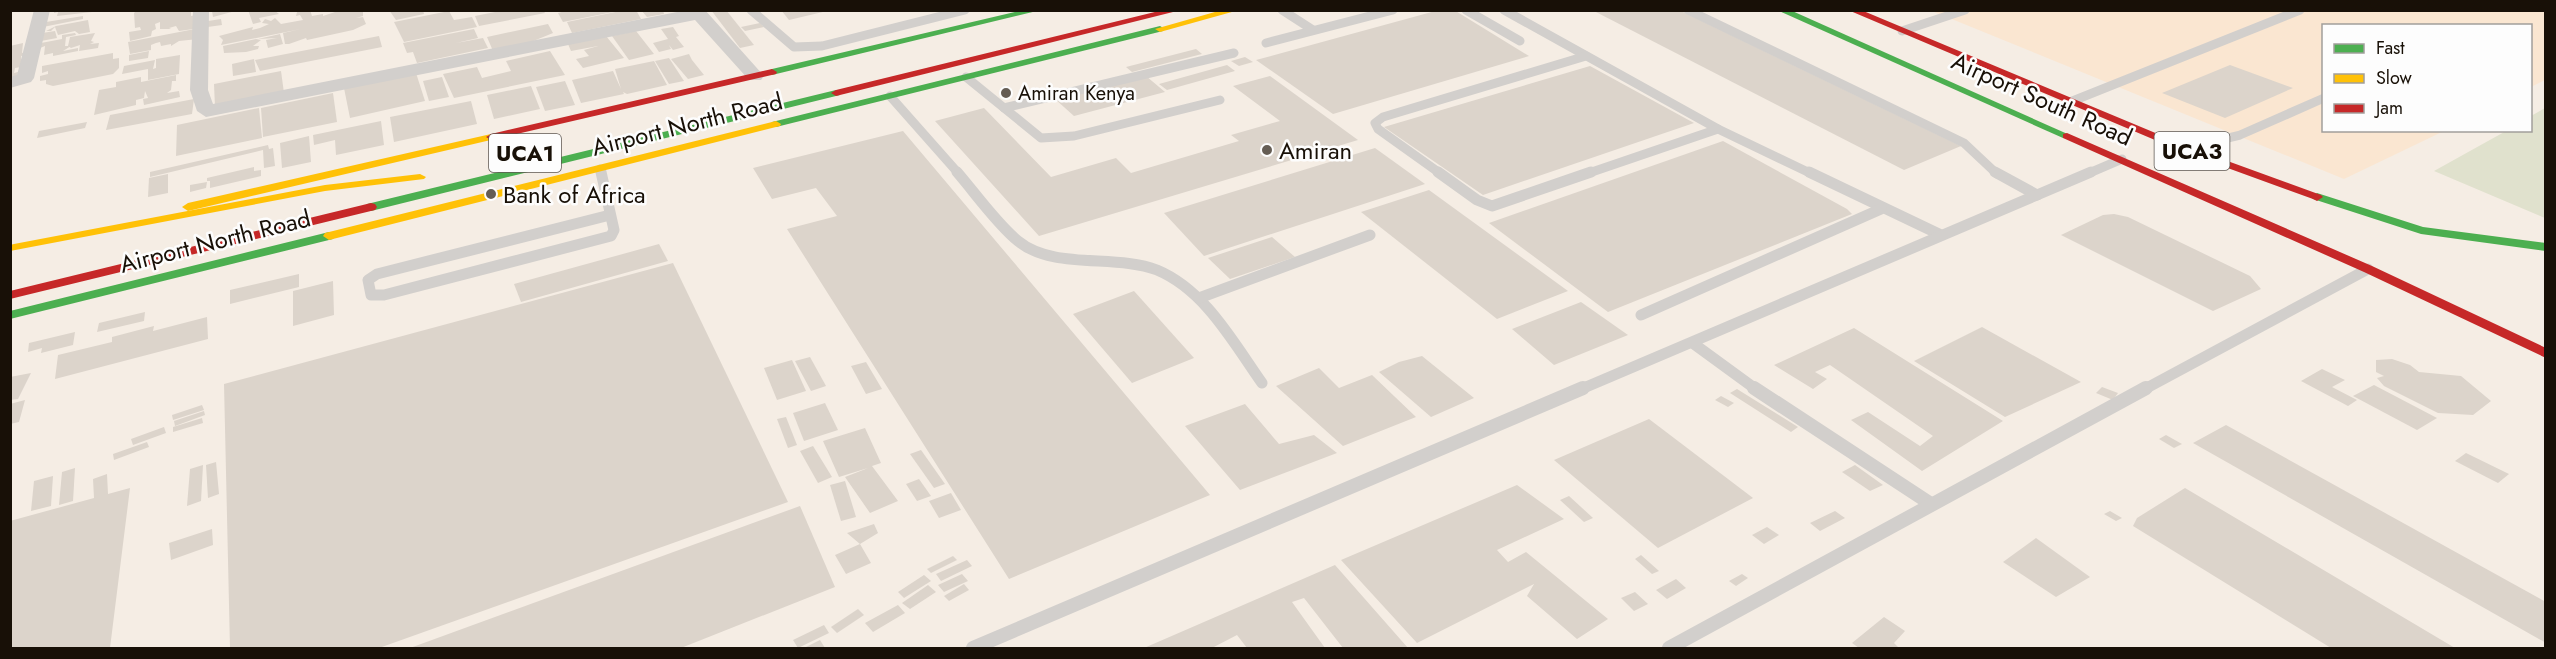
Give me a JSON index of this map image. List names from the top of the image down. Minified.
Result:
{"streets":{"main road":["Airport South Road","Airport North Road","UCA3","UCA1"]},"places":["Amiran Kenya","Amiran","Bank of Africa"],"legend":["Fast","Slow","Jam"]}
